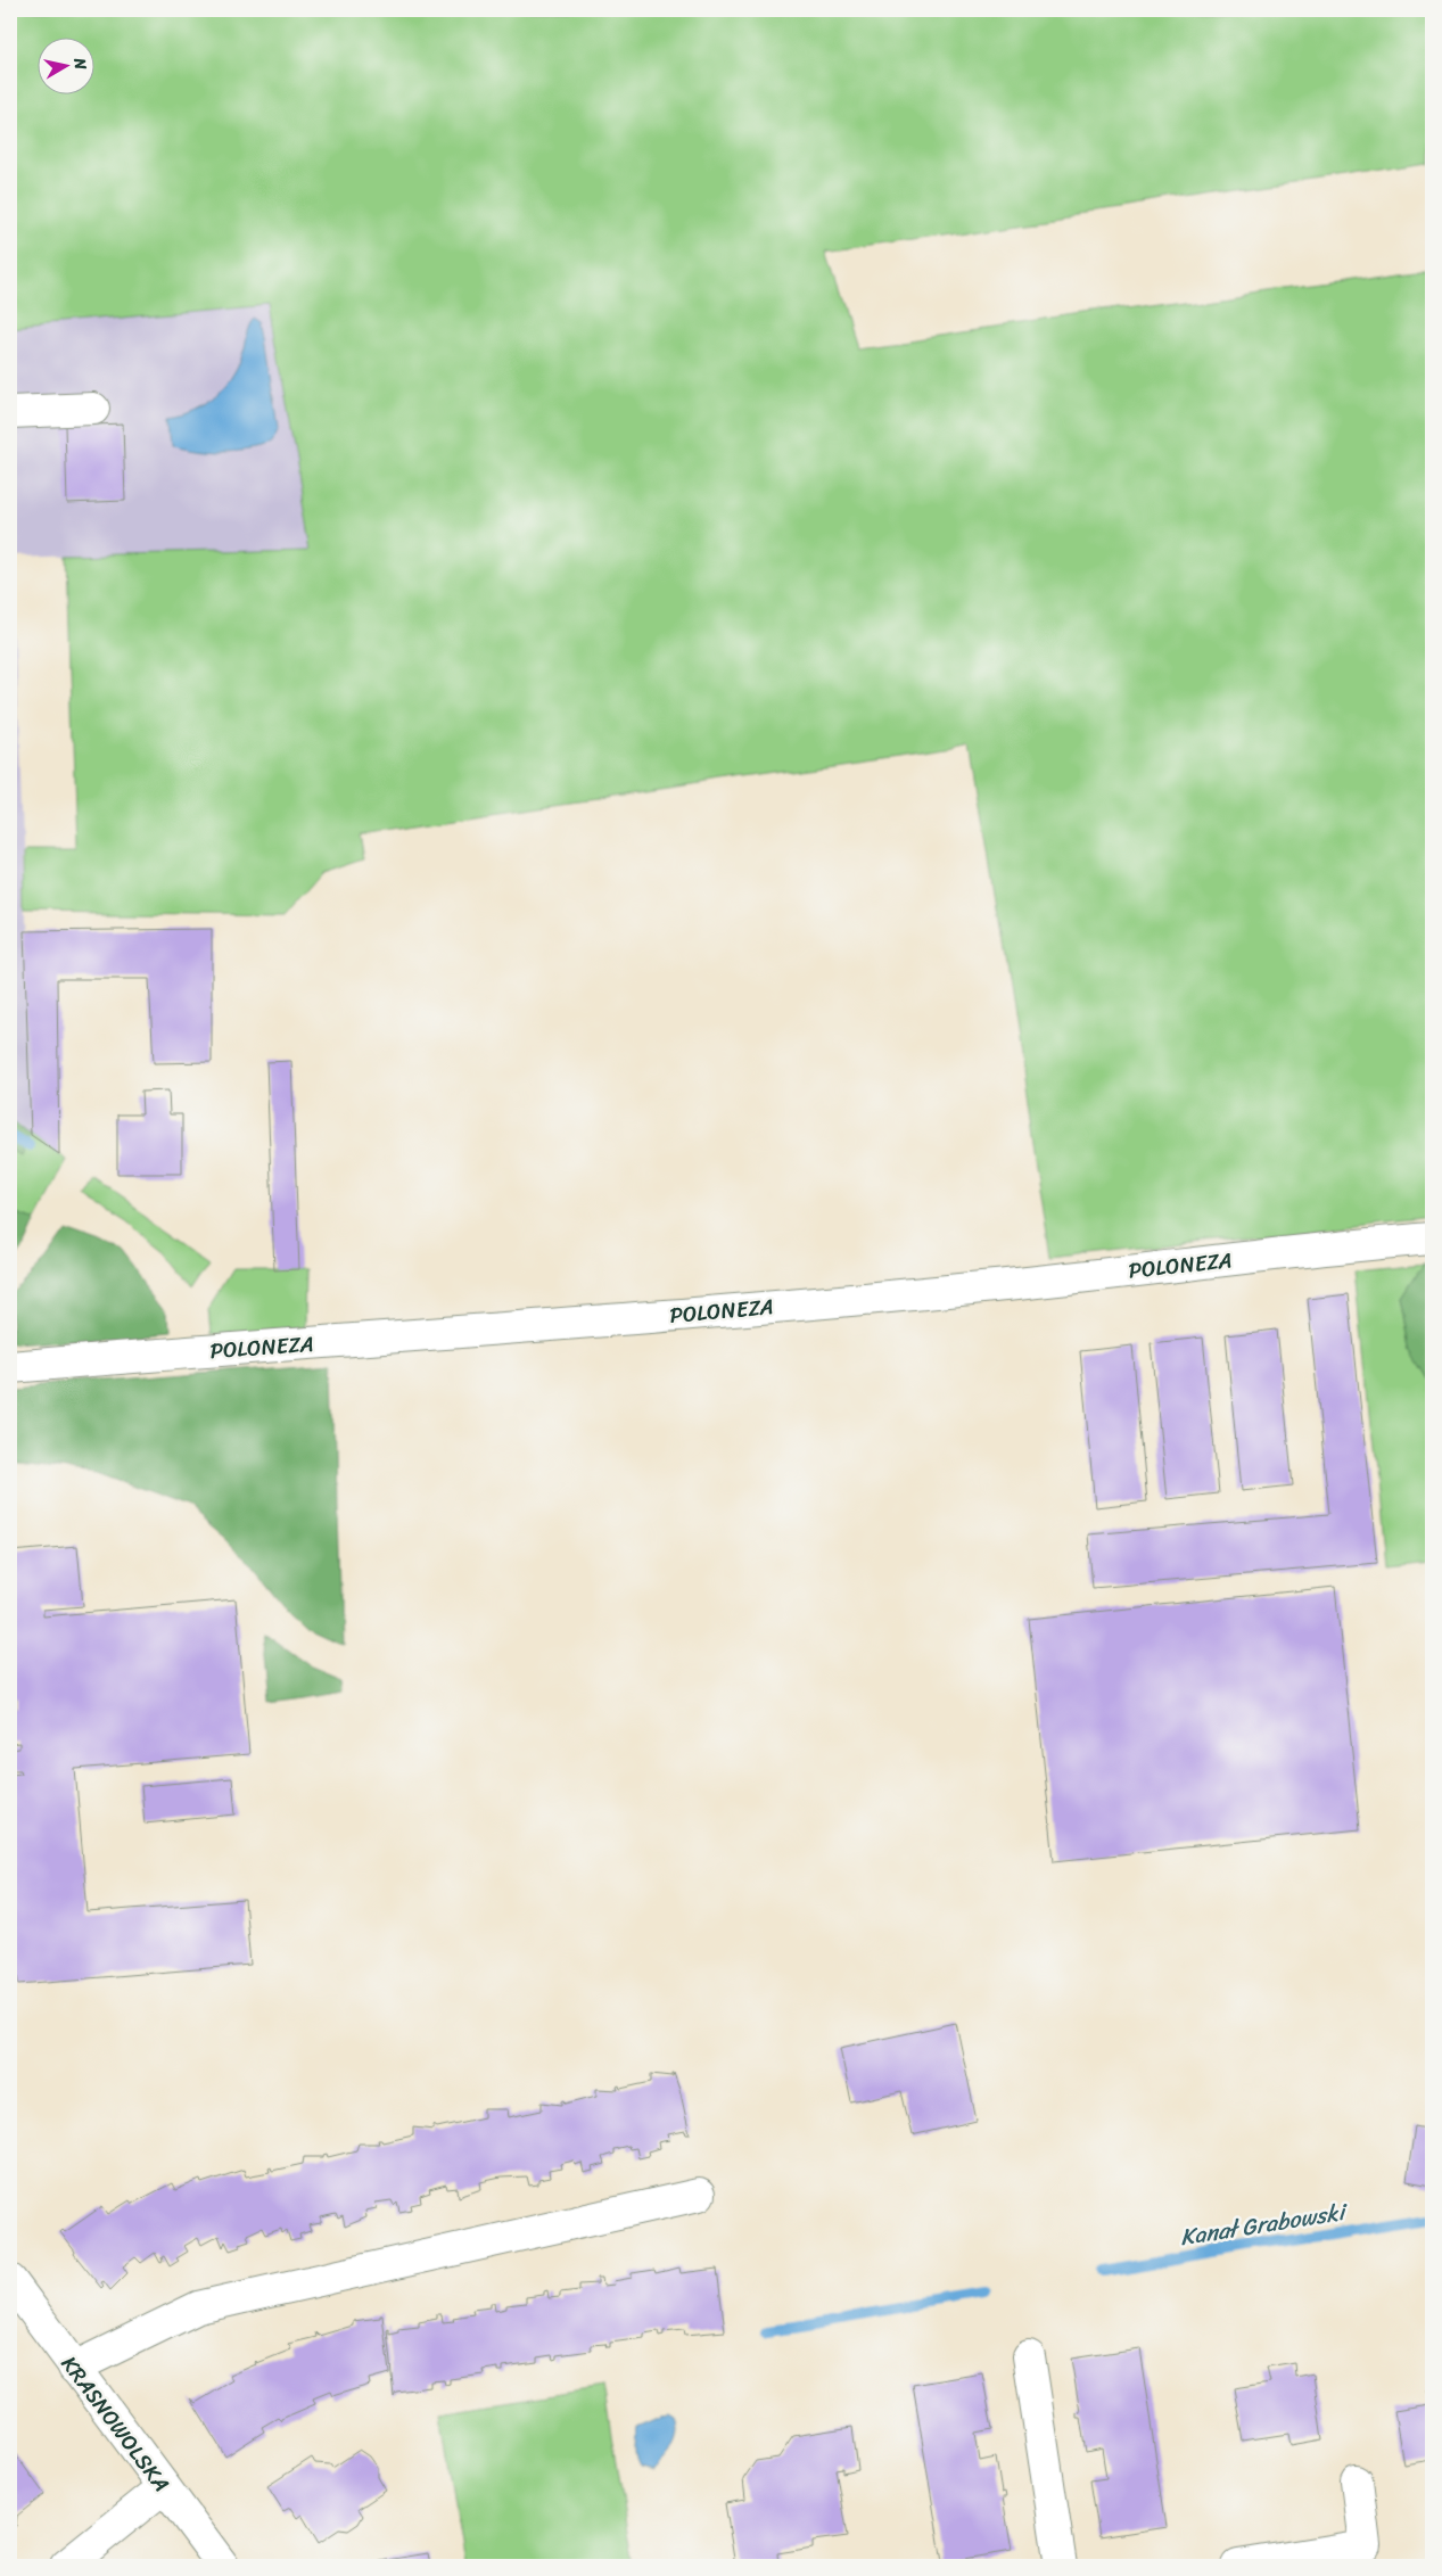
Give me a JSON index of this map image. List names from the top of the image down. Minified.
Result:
{"streets":{"street":["POLONEZA","KRASNOWOLSKA"]},"water":["Kanał Grabowski"],"north":"right"}
